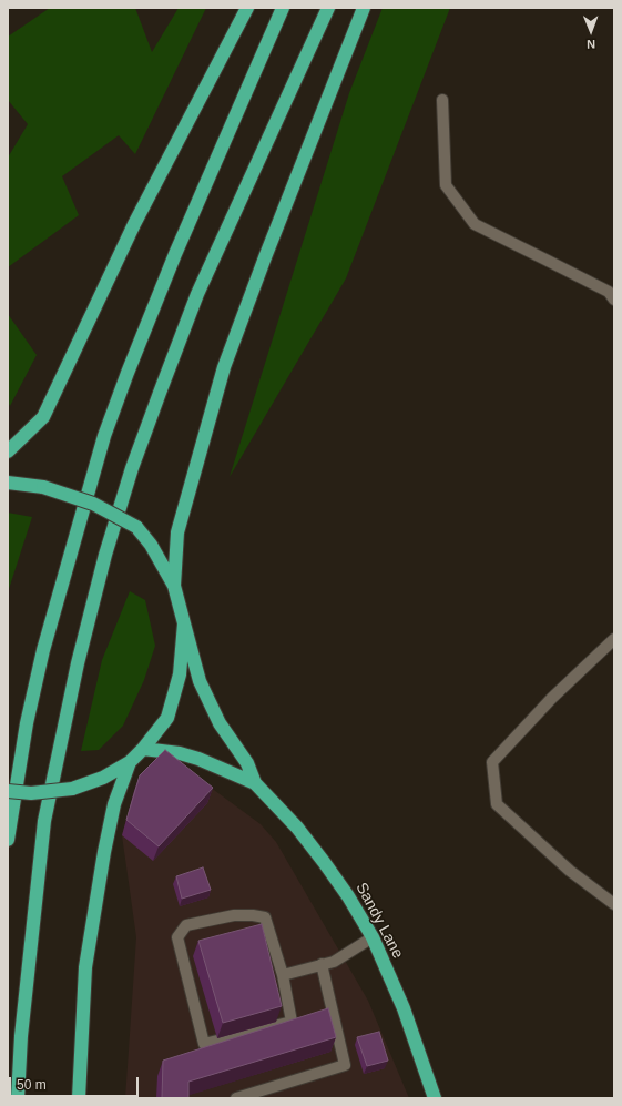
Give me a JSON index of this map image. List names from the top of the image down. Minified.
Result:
{"streets":{"highway":["Sandy Lane"]},"scale_bar":"50 m","north":"bottom"}
